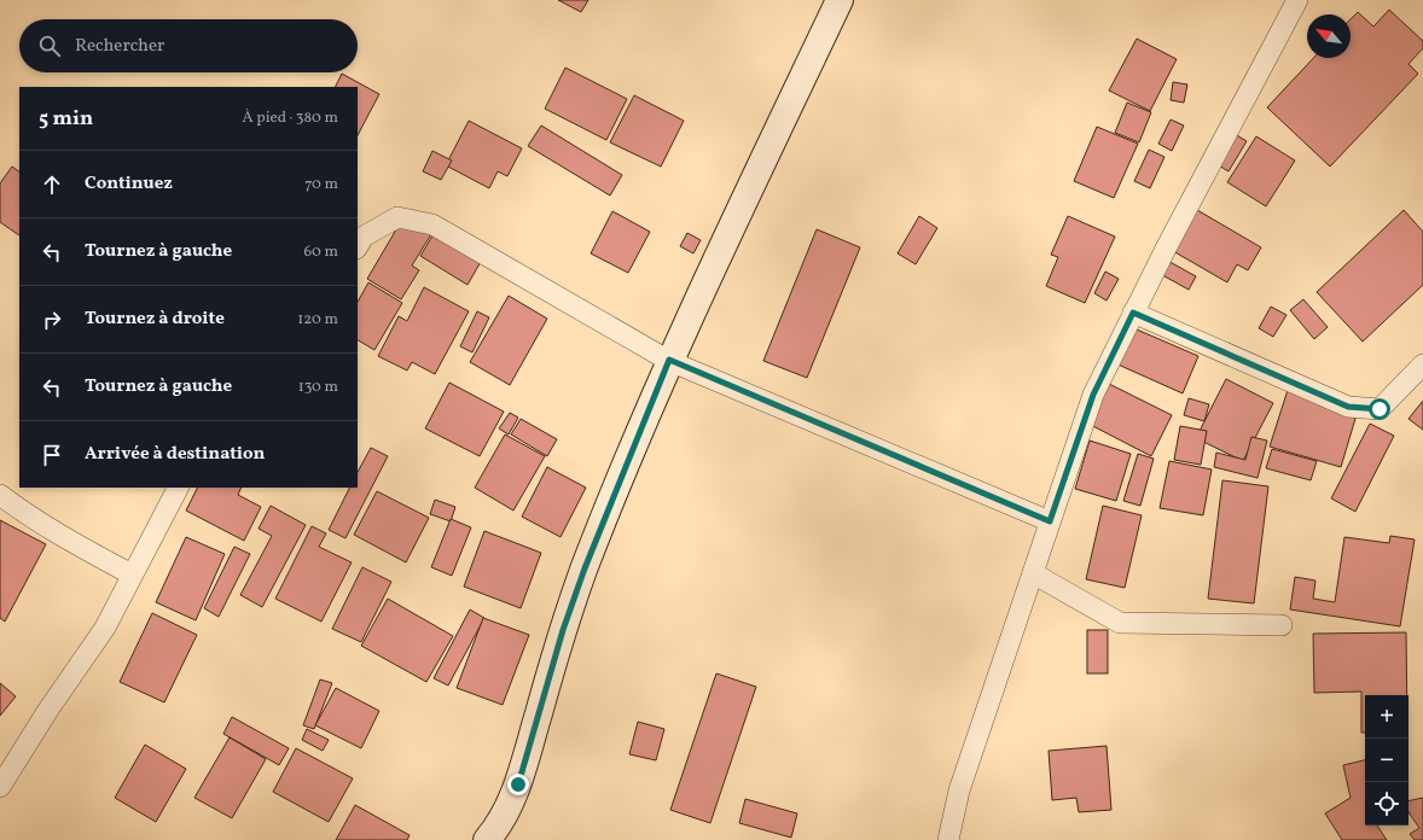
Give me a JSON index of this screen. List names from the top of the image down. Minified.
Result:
{"north":"top left","page":{"search":"Rechercher","heading":["5 min","À pied · 380 m"],"list":[["Continuez","70 m"],["Tournez à gauche","60 m"],["Tournez à droite","120 m"],["Tournez à gauche","130 m"],"Arrivée à destination"],"map_buttons":["+","−"]}}
